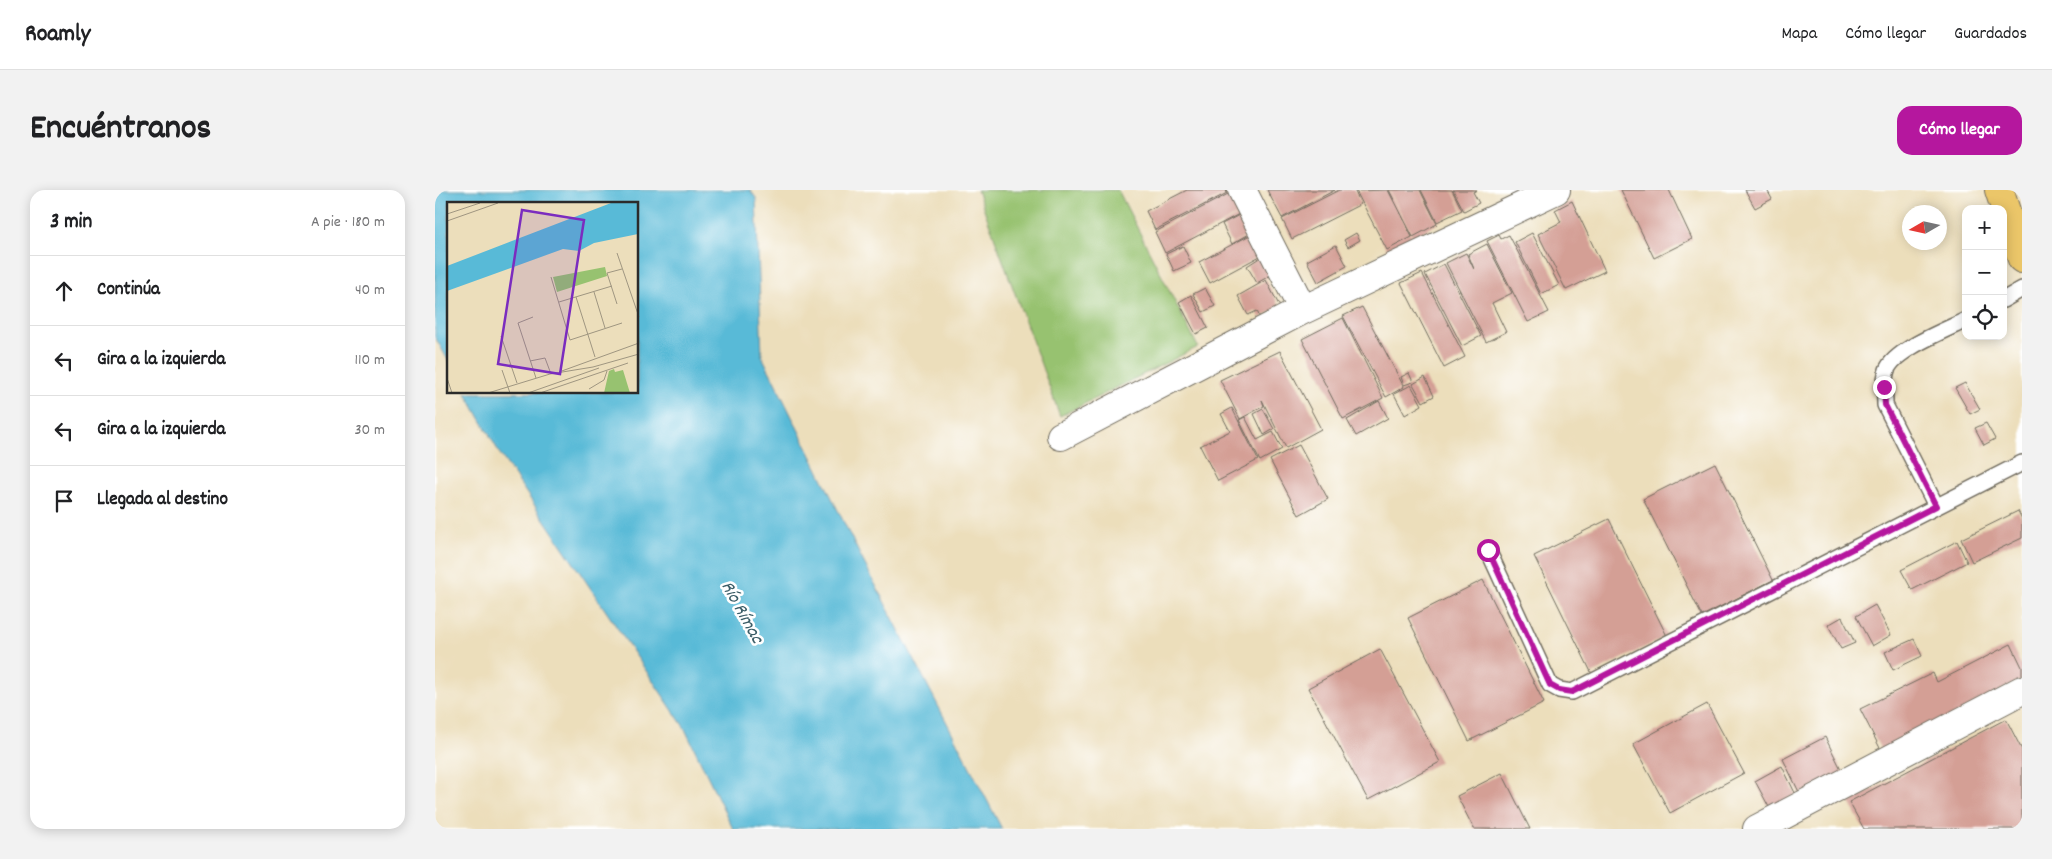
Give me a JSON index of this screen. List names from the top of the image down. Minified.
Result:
{"water":["Río Rímac"],"north":"left","page":{"header":"Roamly","nav":["Mapa","Cómo llegar","Guardados"],"title":"Encuéntranos","buttons":"Cómo llegar","heading":["3 min","A pie · 180 m"],"map_buttons":["+","−"],"list":[["Continúa","40 m"],["Gira a la izquierda","110 m"],["Gira a la izquierda","30 m"],"Llegada al destino"]}}
